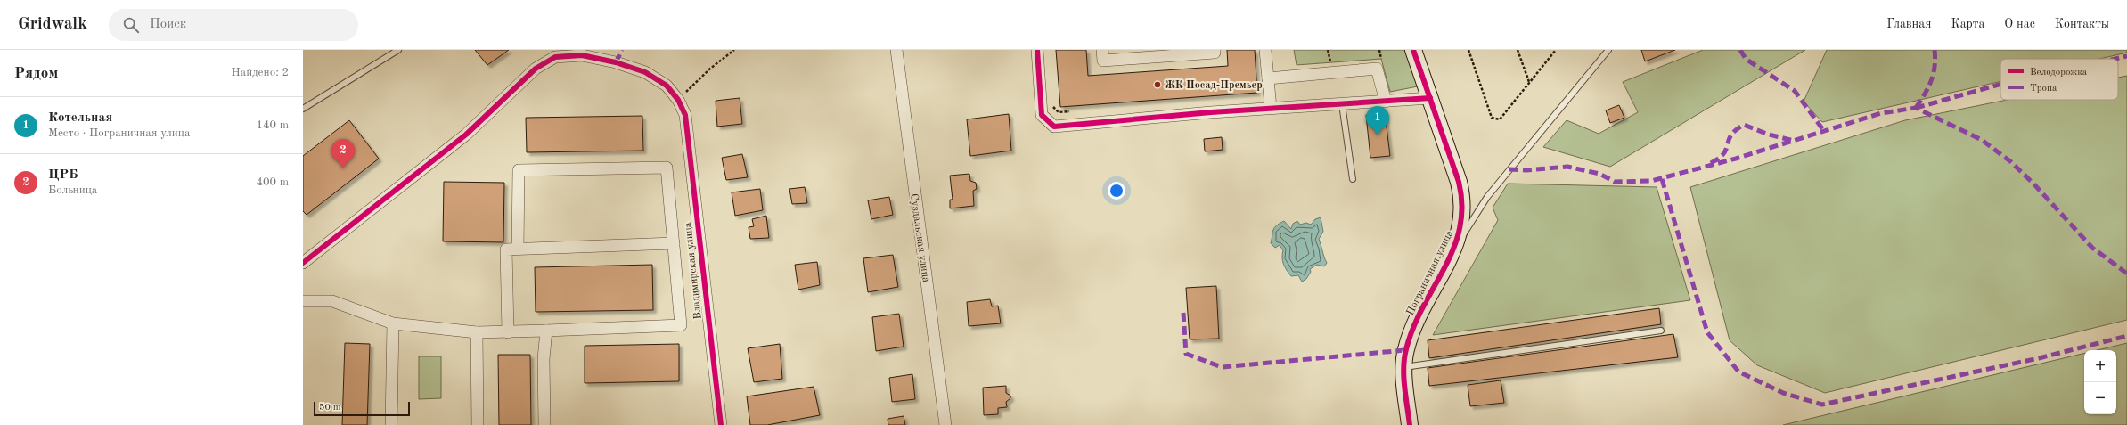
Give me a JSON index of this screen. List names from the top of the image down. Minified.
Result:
{"streets":{"street":["Суздальская улица","Владимирская улица","Пограничная улица"]},"places":["ЖК Посад-Премьер"],"legend":["Велодорожка","Тропа"],"scale_bar":"50 m","page":{"header":"Gridwalk","search":"Поиск","nav":["Главная","Карта","О нас","Контакты"],"heading":["Рядом","Найдено: 2"],"list":[{"mark":"1","name":"Котельная","note":"Место · Пограничная улица","value":"140 m"},{"mark":"2","name":"ЦРБ","note":"Больница","value":"400 m"}],"pins":["1","2"],"map_buttons":["+","−"],"scale":"50 m"}}
